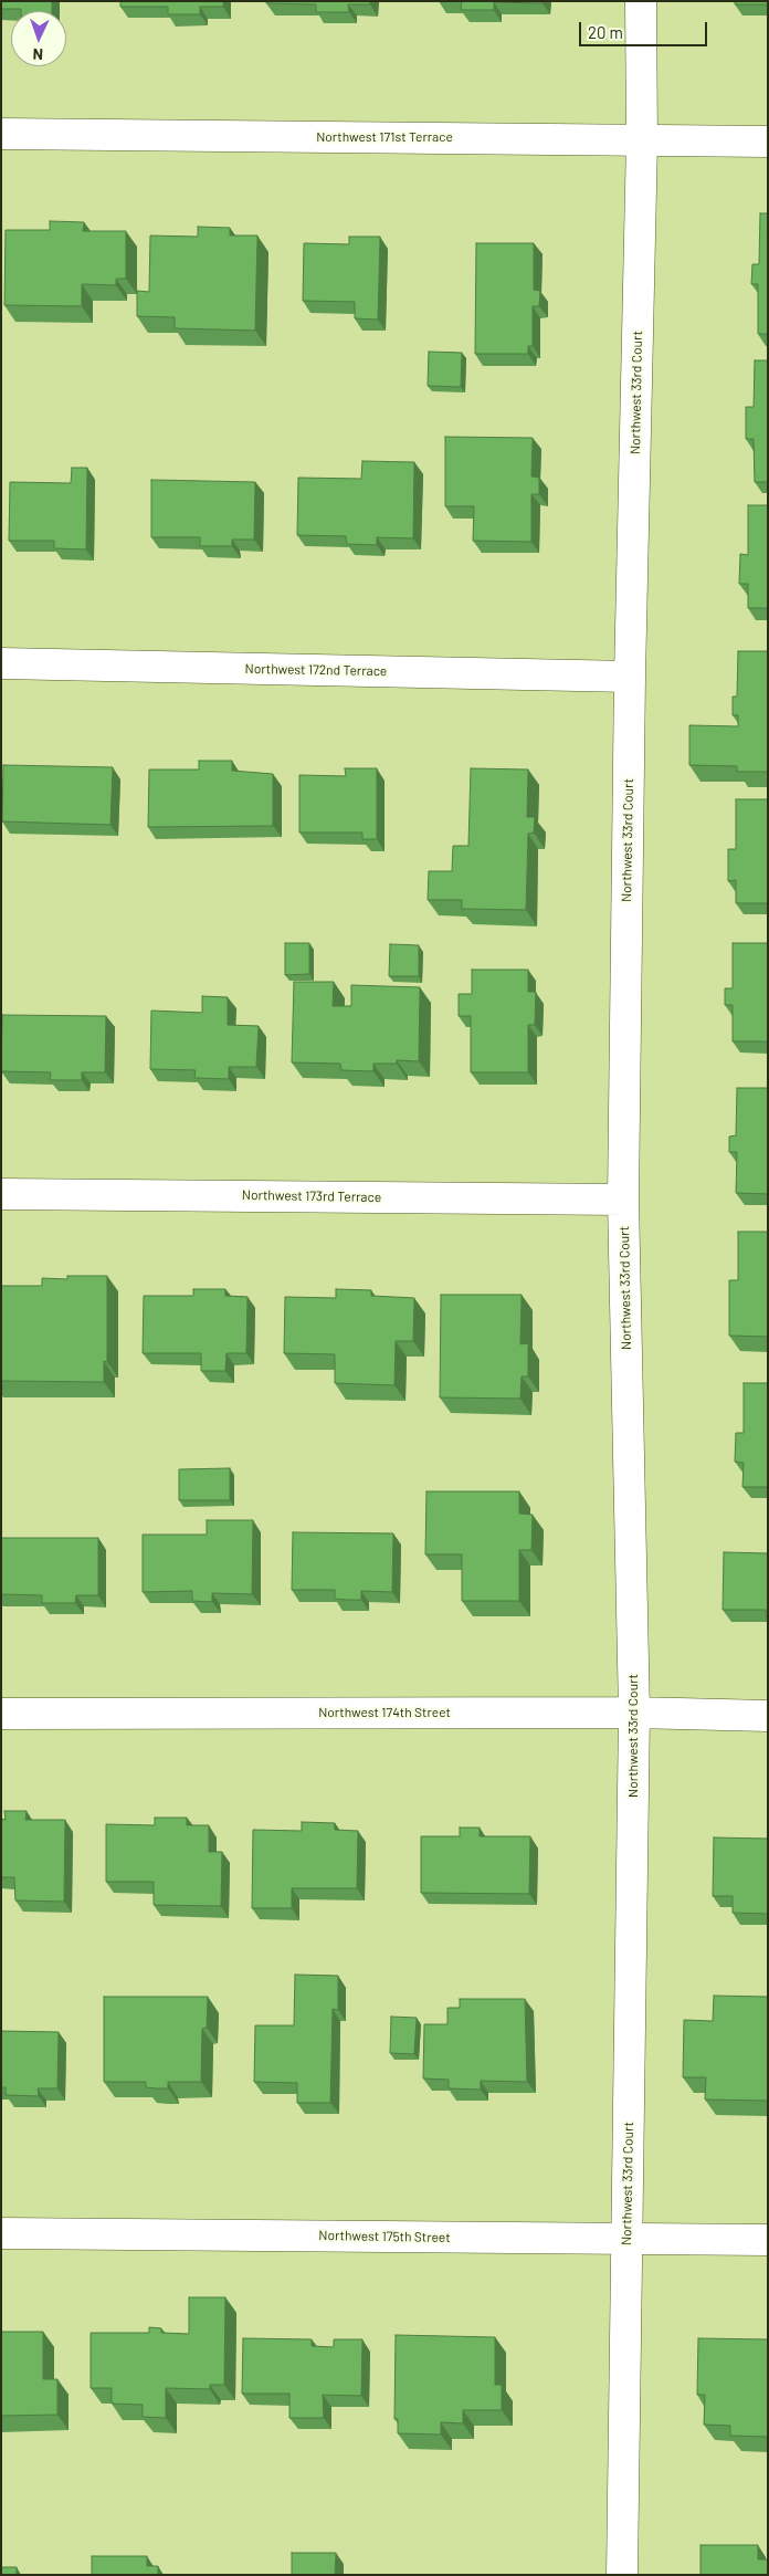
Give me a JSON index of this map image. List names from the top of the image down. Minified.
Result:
{"streets":{"street":["Northwest 171st Terrace","Northwest 33rd Court","Northwest 172nd Terrace","Northwest 173rd Terrace","Northwest 174th Street","Northwest 175th Street"]},"crossings":[["Northwest 171st Terrace","Northwest 33rd Court"],["Northwest 33rd Court","Northwest 172nd Terrace"],["Northwest 33rd Court","Northwest 173rd Terrace"],["Northwest 33rd Court","Northwest 174th Street"],["Northwest 33rd Court","Northwest 175th Street"]],"scale_bar":"20 m","north":"bottom"}
